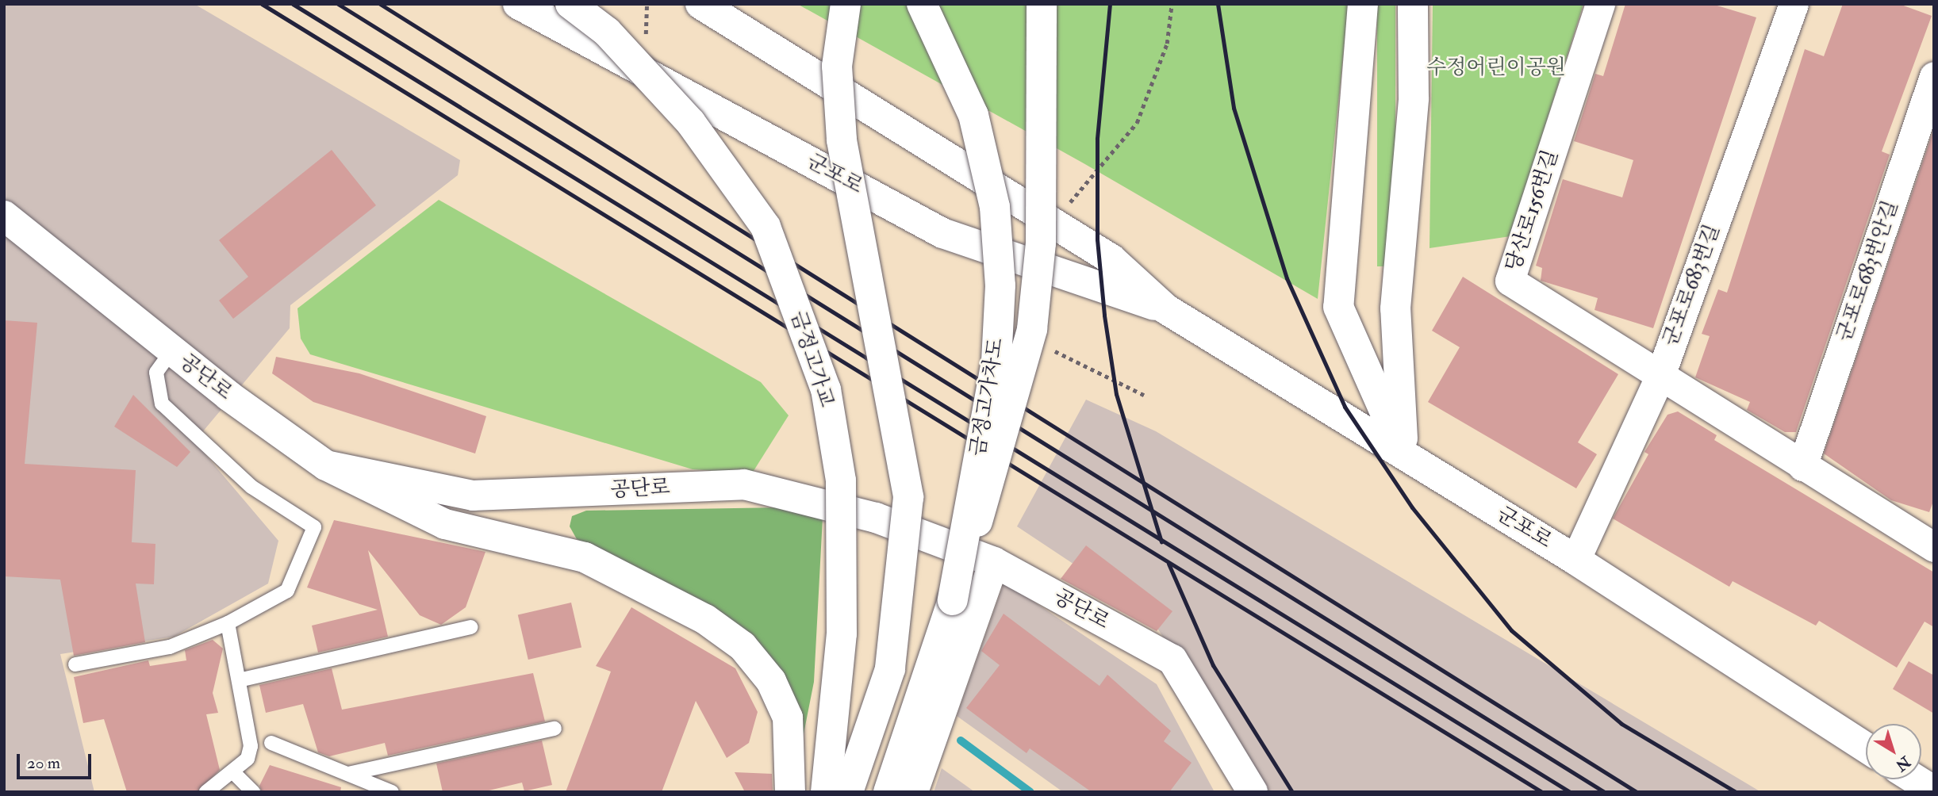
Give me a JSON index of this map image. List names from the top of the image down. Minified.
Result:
{"streets":{"street":["군포로","당산로156번길","군포로683번안길","군포로683번길","금정고가교","공단로","금정고가차도"]},"crossings":[["군포로","군포로683번길"],["당산로156번길","군포로683번길"]],"parks":["수정어린이공원"],"scale_bar":"20 m","north":"bottom right"}
